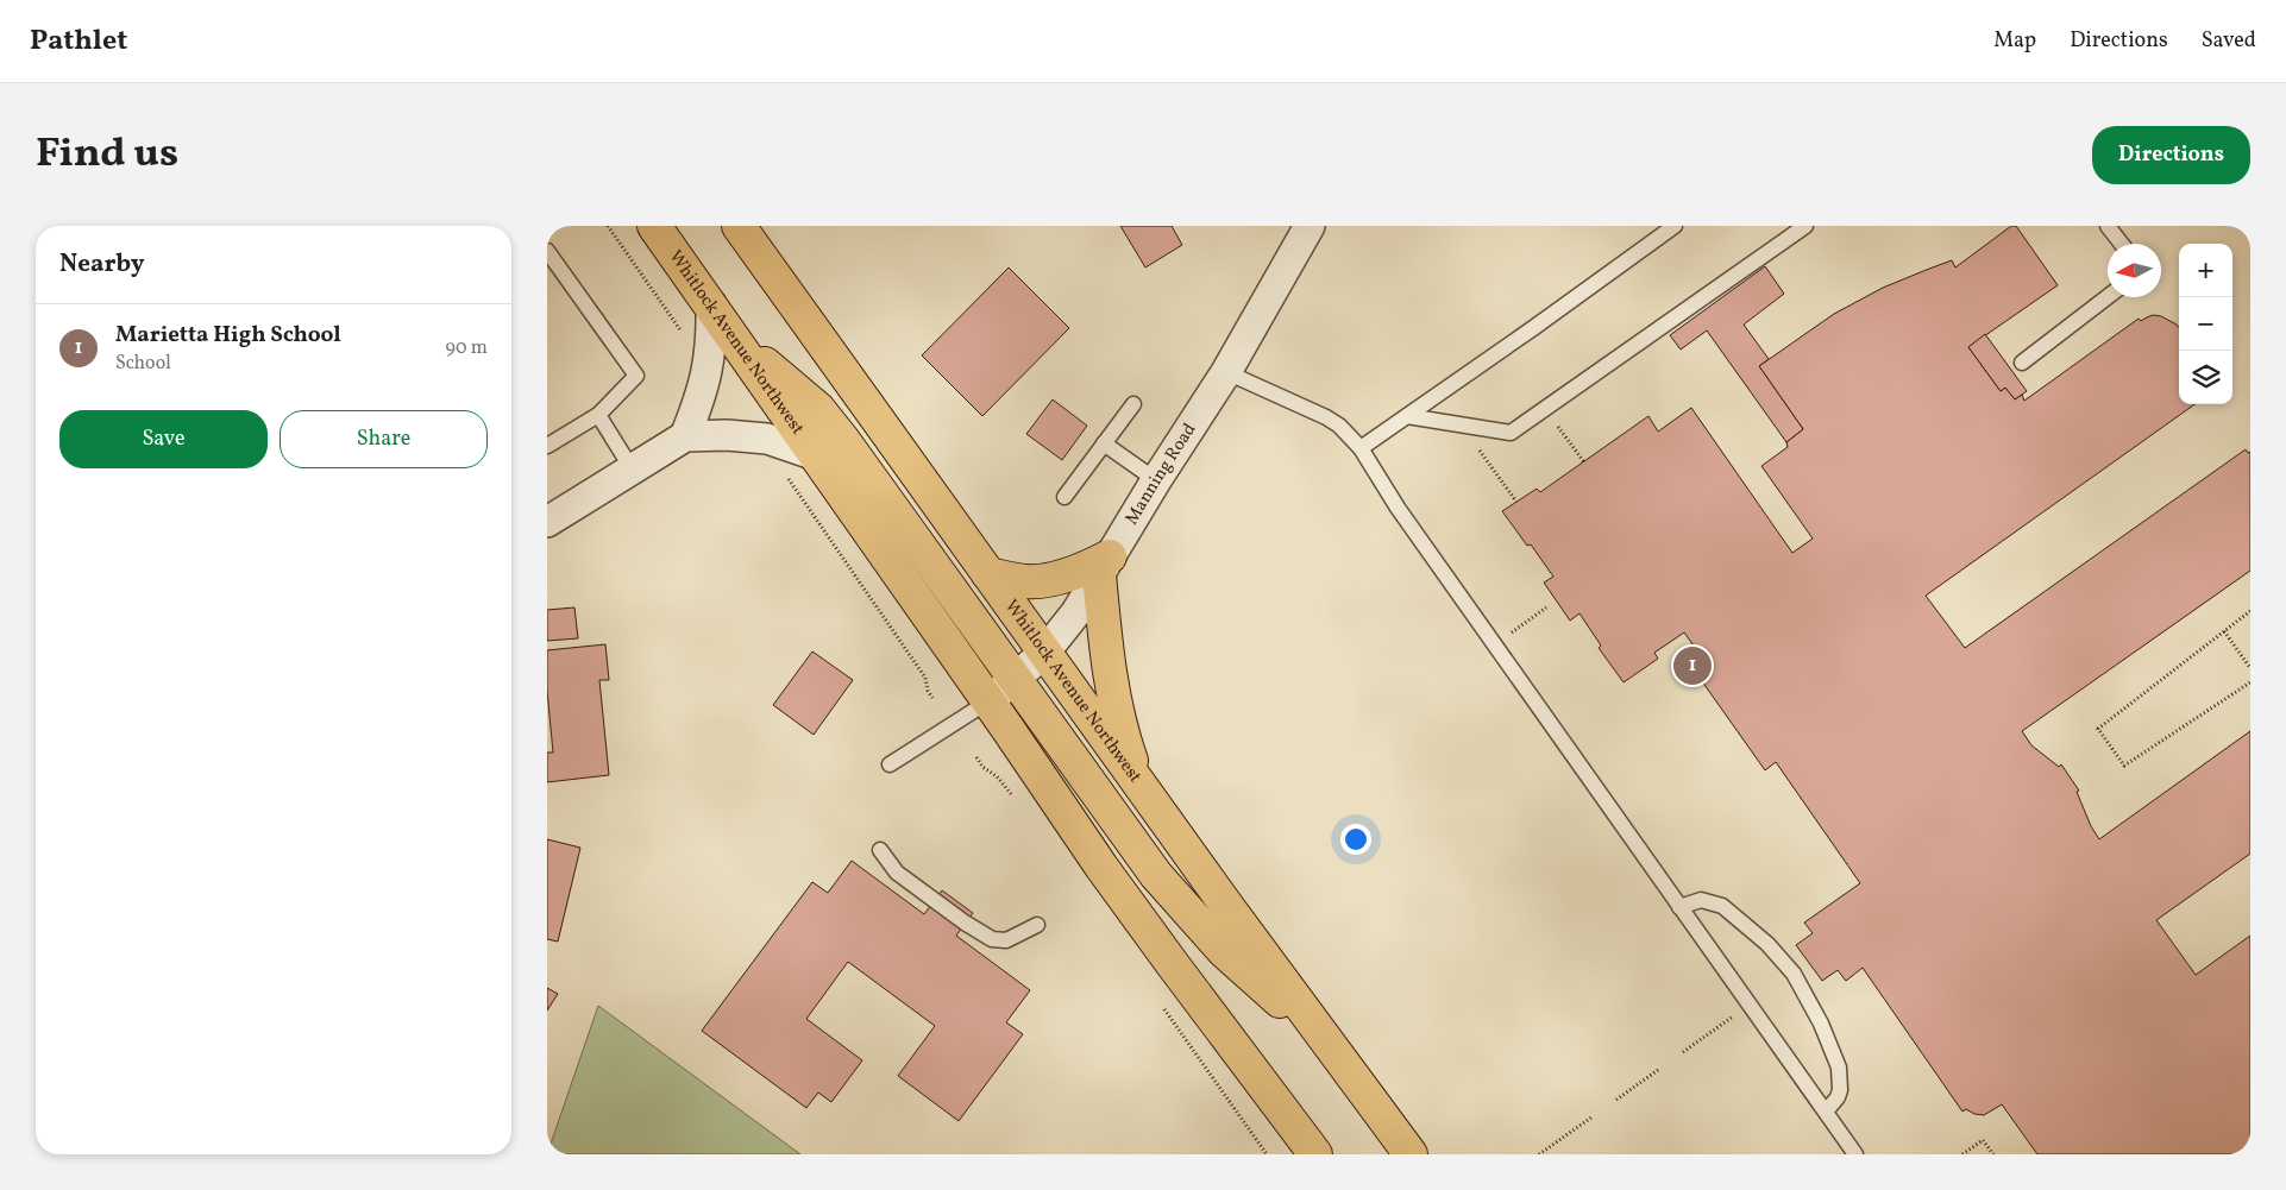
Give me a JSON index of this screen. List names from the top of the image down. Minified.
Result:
{"streets":{"highway":["Whitlock Avenue Northwest"],"street":["Manning Road"]},"crossings":[["Whitlock Avenue Northwest","Manning Road"]],"north":"left","page":{"header":"Pathlet","nav":["Map","Directions","Saved"],"title":"Find us","buttons":["Directions",["Save","Share"]],"heading":"Nearby","map_buttons":["+","−"],"list":[{"mark":"1","name":"Marietta High School","note":"School","value":"90 m"}],"pins":"1"}}
